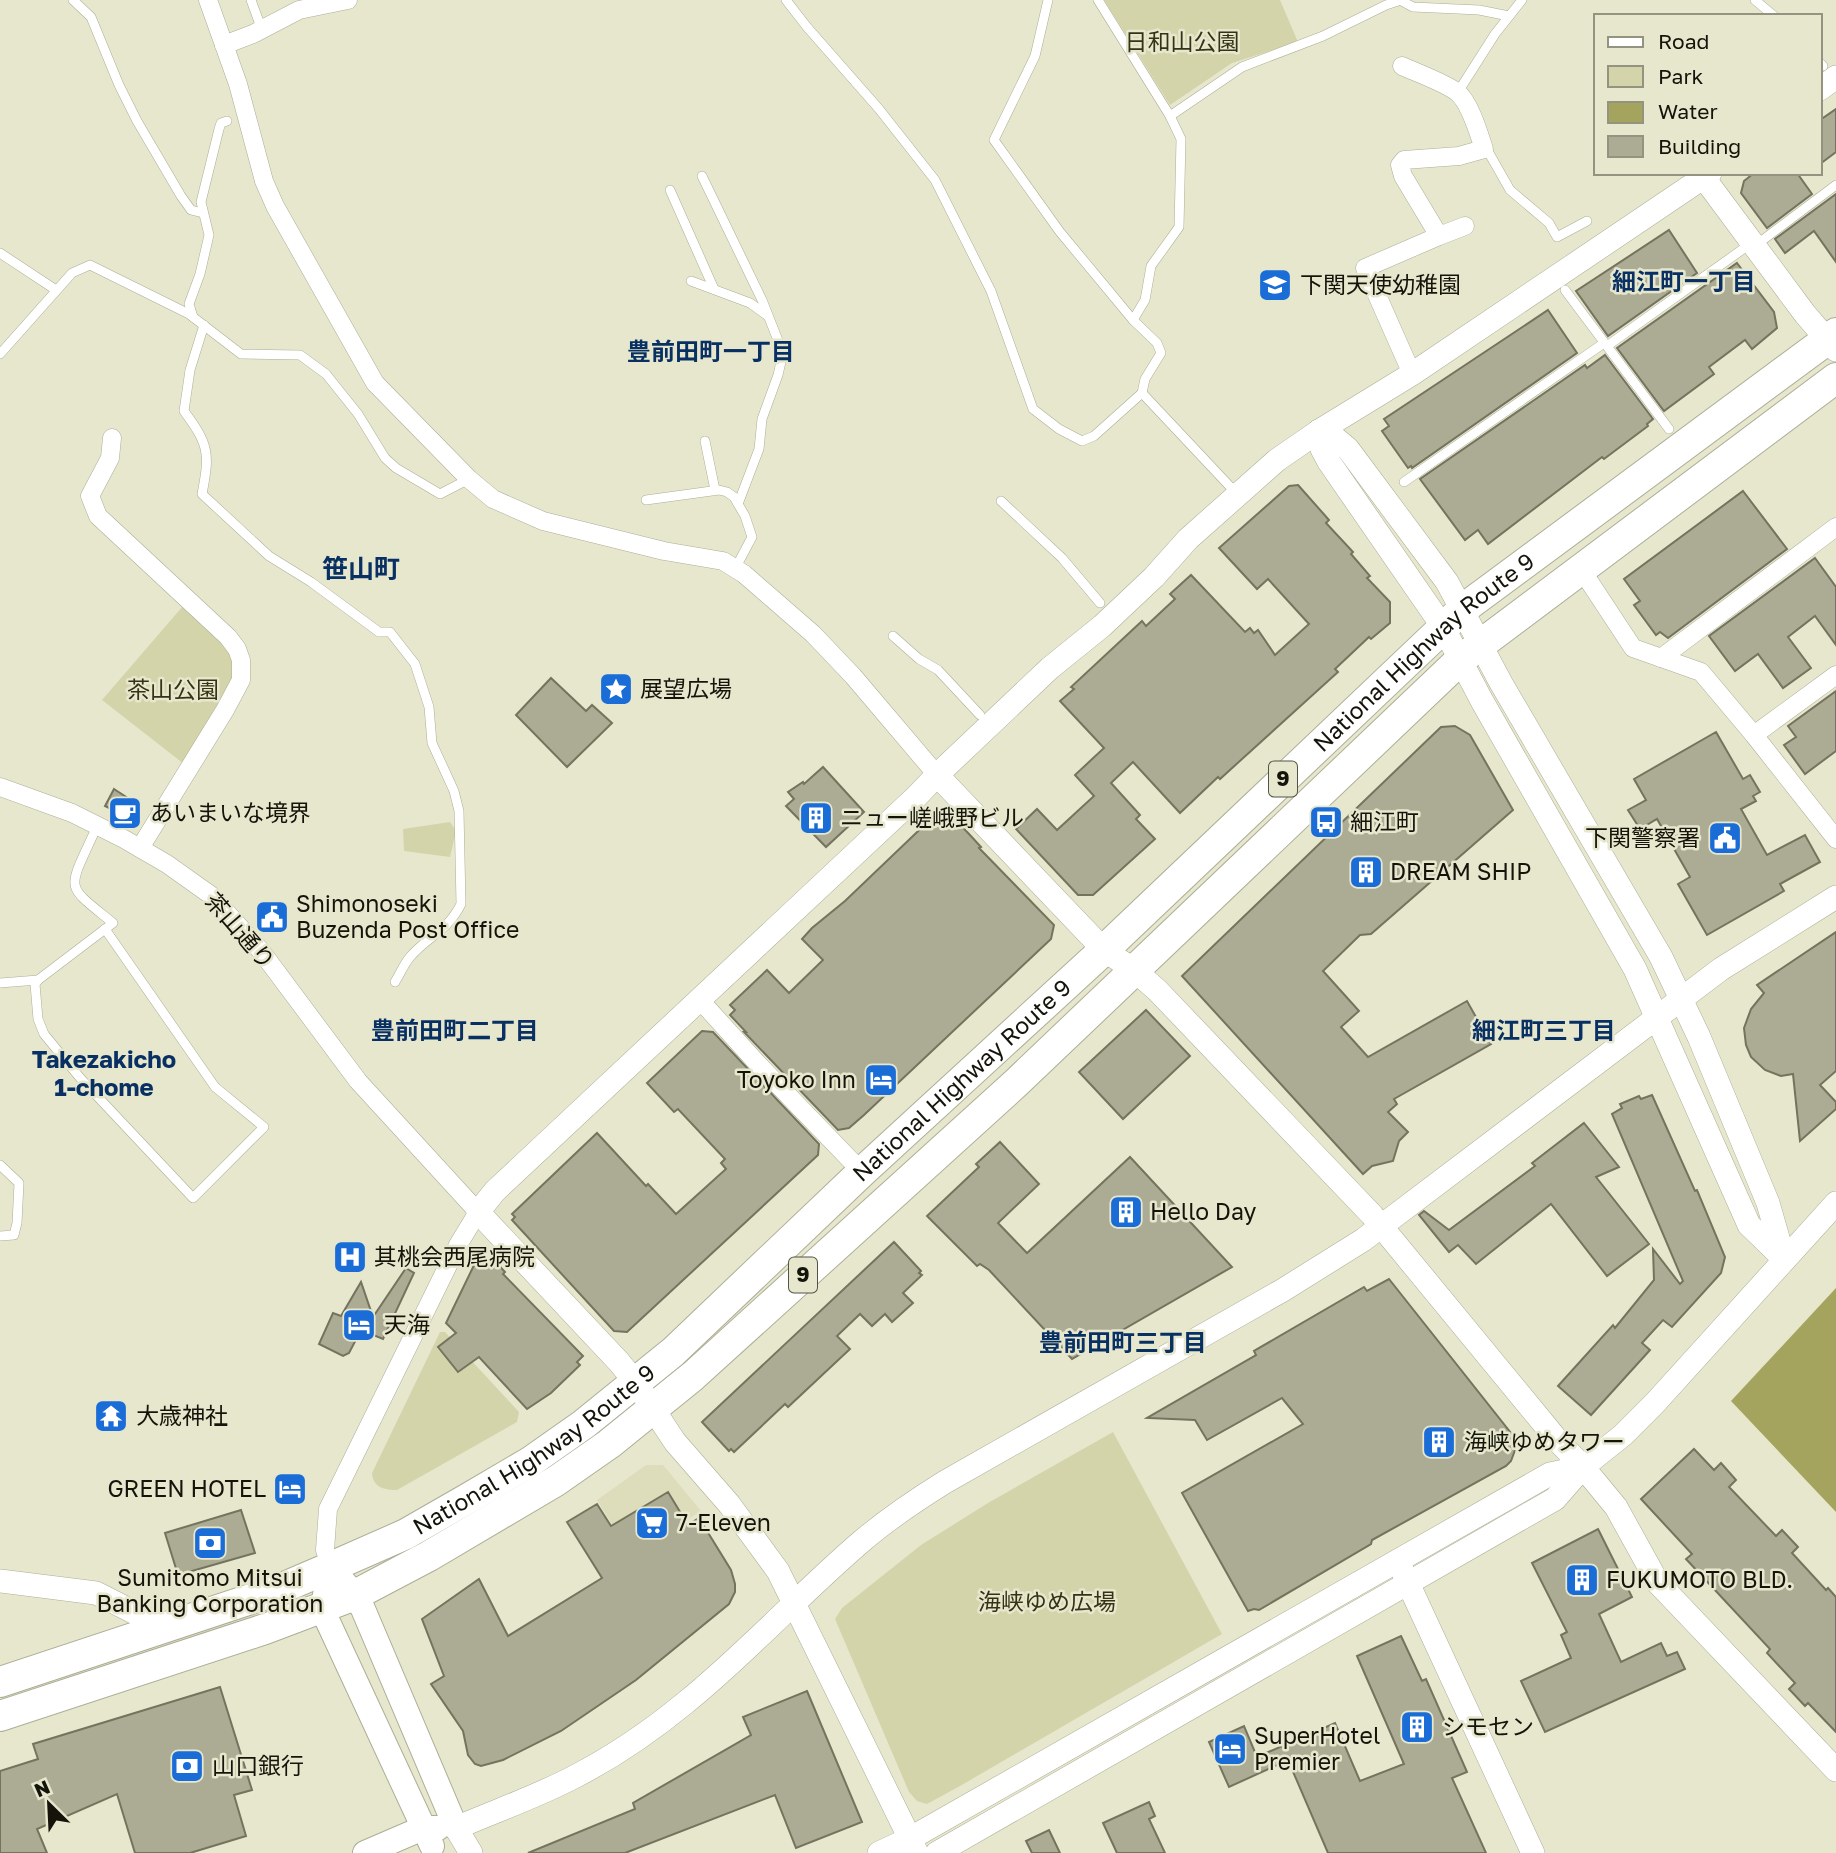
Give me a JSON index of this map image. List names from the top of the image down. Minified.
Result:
{"streets":{"highway":["National Highway Route 9","9"],"street":["茶山通り"]},"districts":["細江町一丁目","豊前田町一丁目","笹山町","豊前田町二丁目","細江町三丁目","Takezakicho 1-chome","豊前田町三丁目"],"parks":["日和山公園","茶山公園","海峡ゆめ広場"],"places":{"school or university":["下関天使幼稚園"],"place":["展望広場"],"cafe":["あいまいな境界"],"building":["ニュー嵯峨野ビル","DREAM SHIP","Hello Day","海峡ゆめタワー","FUKUMOTO BLD.","シモセン"],"bus stop":["細江町"],"public building":["下関警察署","Shimonoseki Buzenda Post Office"],"hotel":["Toyoko Inn","天海","GREEN HOTEL","SuperHotel Premier"],"hospital":["其桃会西尾病院"],"temple":["大歳神社"],"supermarket":["7-Eleven"],"bank":["Sumitomo Mitsui Banking Corporation","山口銀行"]},"legend":["Road","Park","Water","Building"],"north":"top left"}
